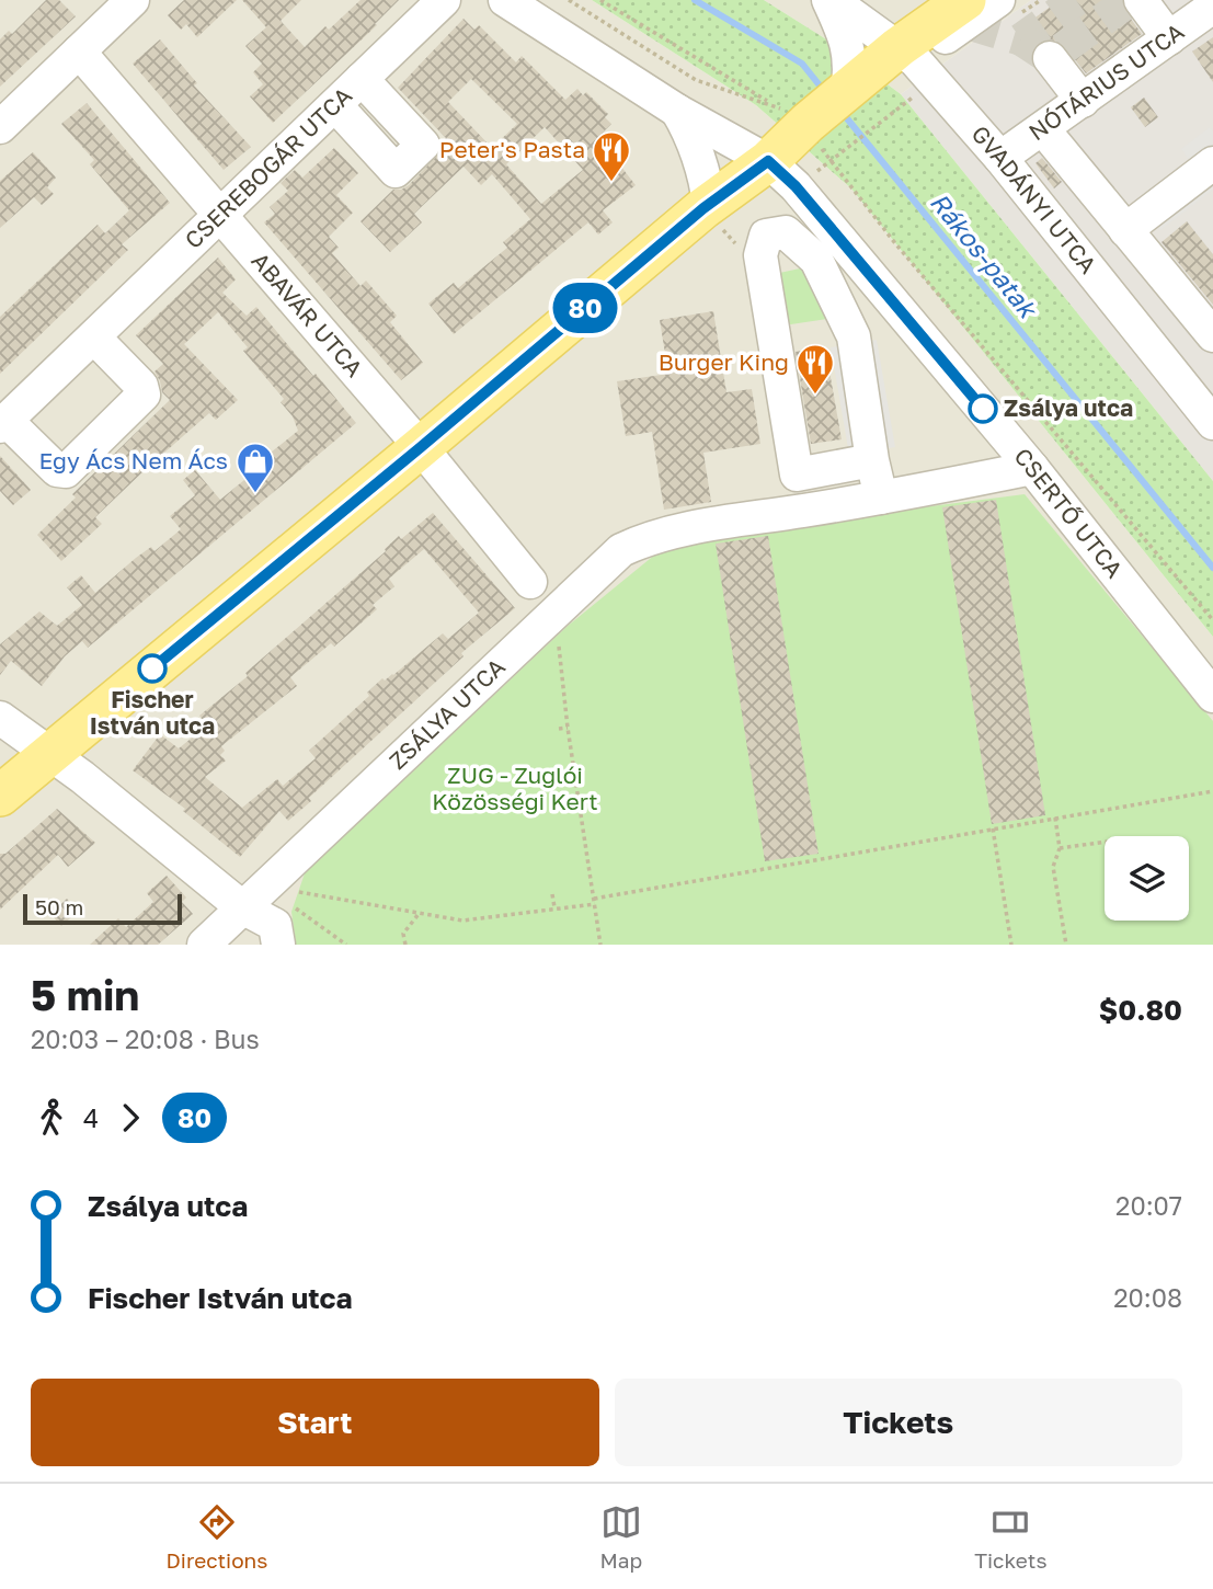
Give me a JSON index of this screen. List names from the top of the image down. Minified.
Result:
{"streets":{"street":["NÓTÁRIUS UTCA","CSEREBOGÁR UTCA","GVADÁNYI UTCA","ABAVÁR UTCA","CSERTŐ UTCA","ZSÁLYA UTCA"]},"crossings":[["NÓTÁRIUS UTCA","GVADÁNYI UTCA"],["CSEREBOGÁR UTCA","ABAVÁR UTCA"],["CSERTŐ UTCA","ZSÁLYA UTCA"]],"water":["Rákos-patak"],"parks":["ZUG - Zuglói Közösségi Kert"],"places":{"restaurant":["Peter's Pasta","Burger King"],"other":["Zsálya utca","Fischer István utca"],"shop":["Egy Ács Nem Ács"]},"lines":["bus line 80"],"scale_bar":"50 m","page":{"on_map":"80","scale":"50 m","heading":["5 min","20:03 – 20:08 · Bus","$0.80"],"legs":["4","80"],"list":[{"name":"Zsálya utca","value":"20:07"},{"name":"Fischer István utca","value":"20:08"}],"buttons":["Start","Tickets"],"tabs":["Directions","Map","Tickets"]}}
